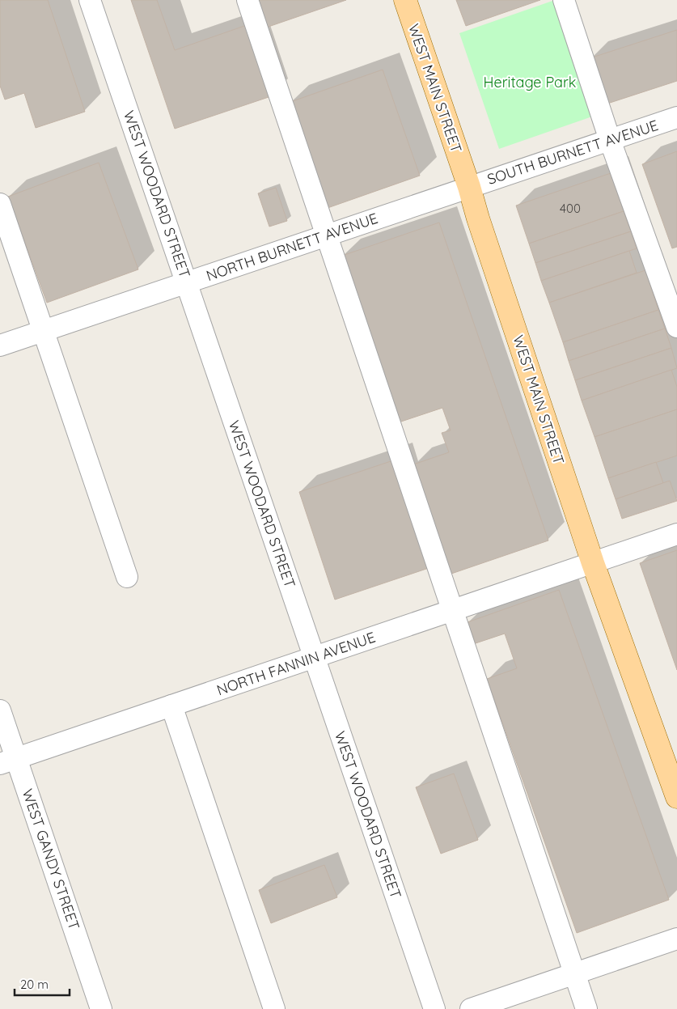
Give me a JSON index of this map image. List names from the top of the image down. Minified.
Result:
{"streets":{"main road":["WEST MAIN STREET"],"street":["SOUTH BURNETT AVENUE","WEST WOODARD STREET","NORTH BURNETT AVENUE","NORTH FANNIN AVENUE","WEST GANDY STREET"]},"crossings":[["WEST MAIN STREET","SOUTH BURNETT AVENUE"],["WEST MAIN STREET","NORTH BURNETT AVENUE"],["WEST MAIN STREET","NORTH FANNIN AVENUE"],["SOUTH BURNETT AVENUE","NORTH BURNETT AVENUE"],["WEST WOODARD STREET","NORTH BURNETT AVENUE"],["WEST WOODARD STREET","NORTH FANNIN AVENUE"],["NORTH FANNIN AVENUE","WEST GANDY STREET"]],"parks":["Heritage Park"],"house_numbers":["400"],"scale_bar":"20 m"}
